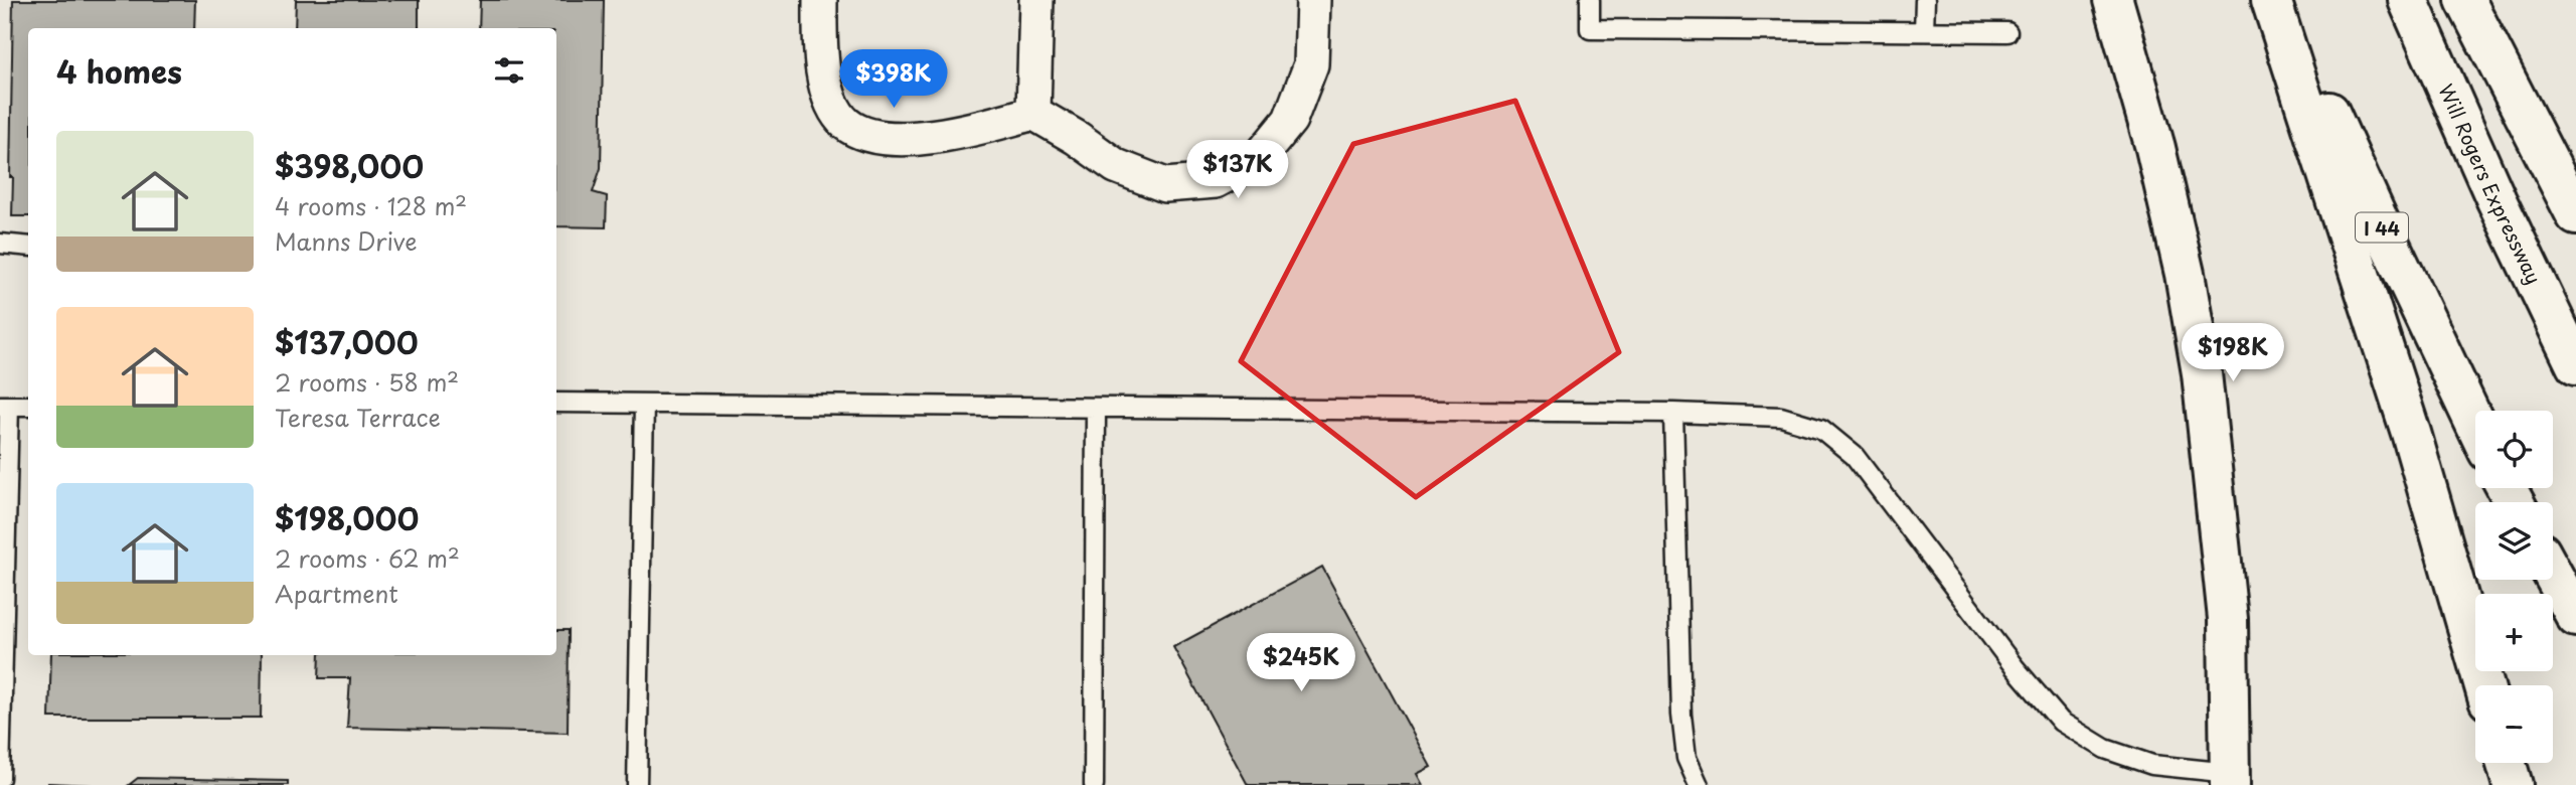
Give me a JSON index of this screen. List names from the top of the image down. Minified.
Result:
{"streets":{"main road":["Will Rogers Expressway","I 44"]},"page":{"heading":"4 homes","price":["$398K","$137K","$198K","$245K"],"list":[{"name":"$398,000","note":"4 rooms · 128 m² · Manns Drive"},{"name":"$137,000","note":"2 rooms · 58 m² · Teresa Terrace"},{"name":"$198,000","note":"2 rooms · 62 m² · Apartment"}],"map_buttons":["+","−"]}}
